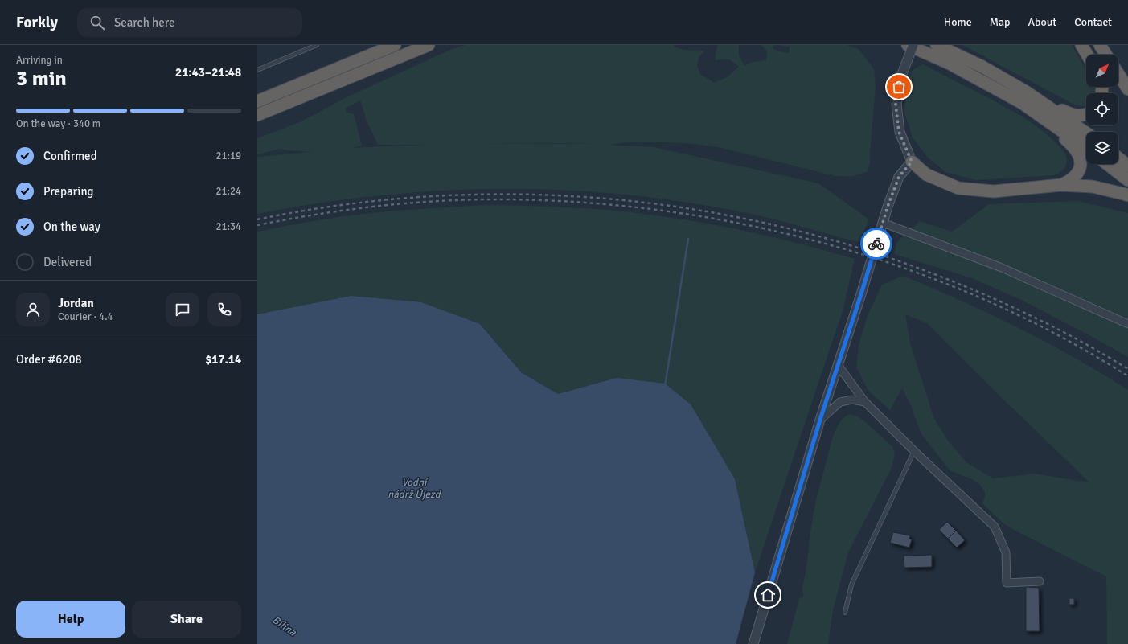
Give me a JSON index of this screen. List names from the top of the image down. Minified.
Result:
{"water":["Vodní nádrž Újezd","Bílina"],"north":"top right","page":{"header":"Forkly","search":"Search here","nav":["Home","Map","About","Contact"],"heading":["3 min","Arriving in","21:43–21:48"],"panel":["Jordan","Courier · 4.4","Order #6208","$17.14"],"bar":"On the way · 340 m","list":[["Confirmed","21:19"],["Preparing","21:24"],["On the way","21:34"],"Delivered"],"buttons":["Help","Share"]}}
